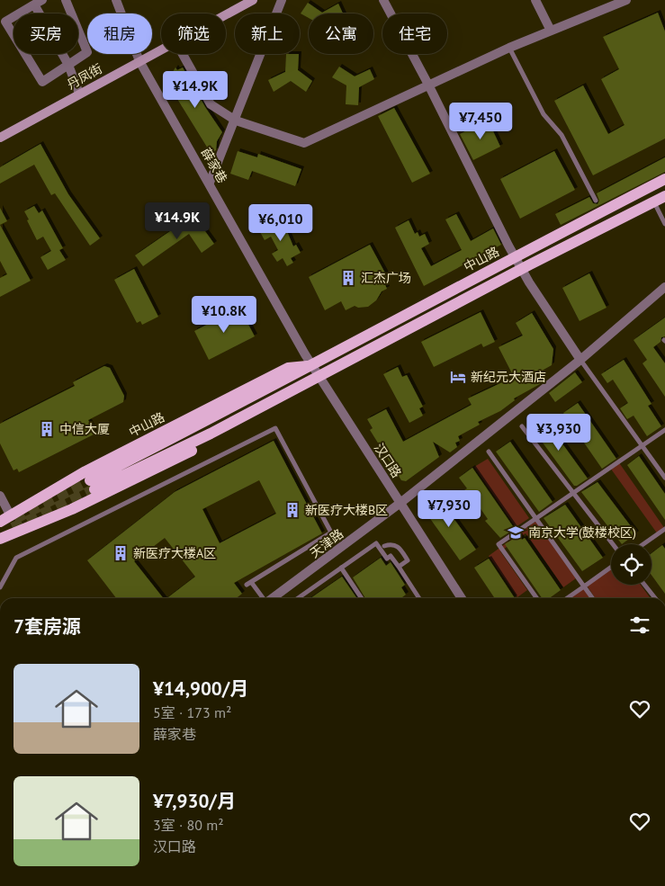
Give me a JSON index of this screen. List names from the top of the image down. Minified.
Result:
{"streets":{"main road":["丹凤街","中山路"],"street":["薛家巷","汉口路","天津路"]},"crossings":[["丹凤街","薛家巷"],["薛家巷","汉口路"],["汉口路","天津路"]],"places":{"building":["汇杰广场","中信大厦","新医疗大楼B区","新医疗大楼A区"],"hotel":["新纪元大酒店"],"school or university":["南京大学(鼓楼校区)"]},"page":{"chip":["买房","租房","筛选","新上","公寓","住宅"],"price":["¥14.9K","¥7,450","¥14.9K","¥6,010","¥10.8K","¥3,930","¥7,930"],"heading":"7套房源","list":[{"name":"¥14,900/月","note":"5室 · 173 m² · 薛家巷"},{"name":"¥7,930/月","note":"3室 · 80 m² · 汉口路"}]}}
